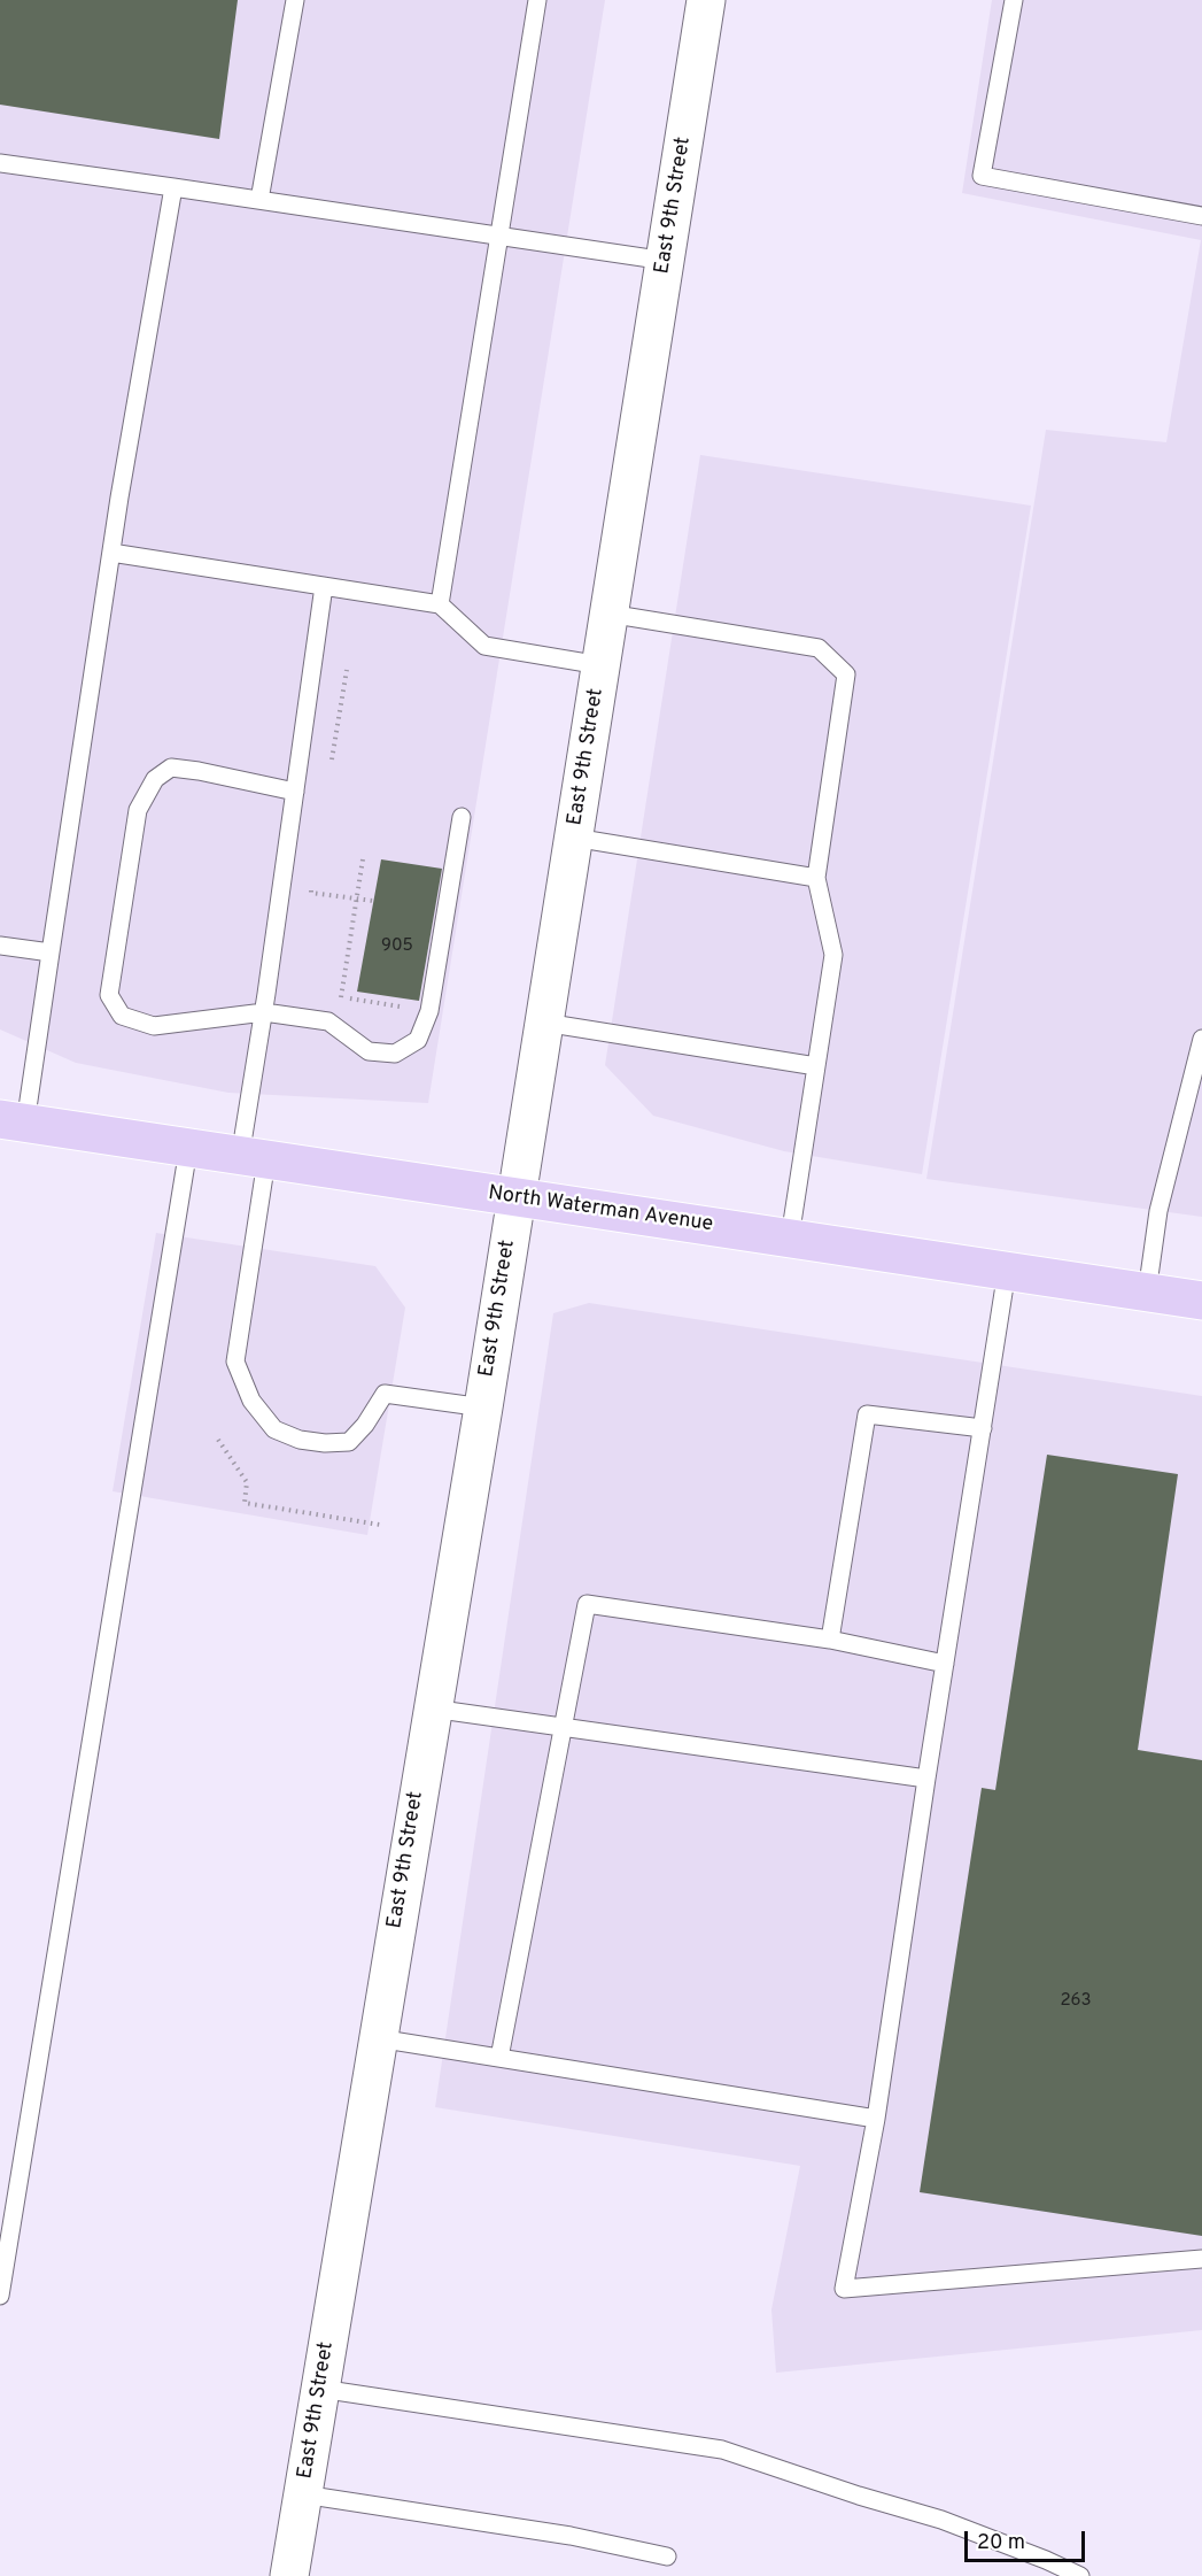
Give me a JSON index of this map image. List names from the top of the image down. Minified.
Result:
{"streets":{"main road":["North Waterman Avenue"],"street":["East 9th Street"]},"crossings":[["East 9th Street","North Waterman Avenue"]],"house_numbers":["905","263"],"scale_bar":"20 m"}
